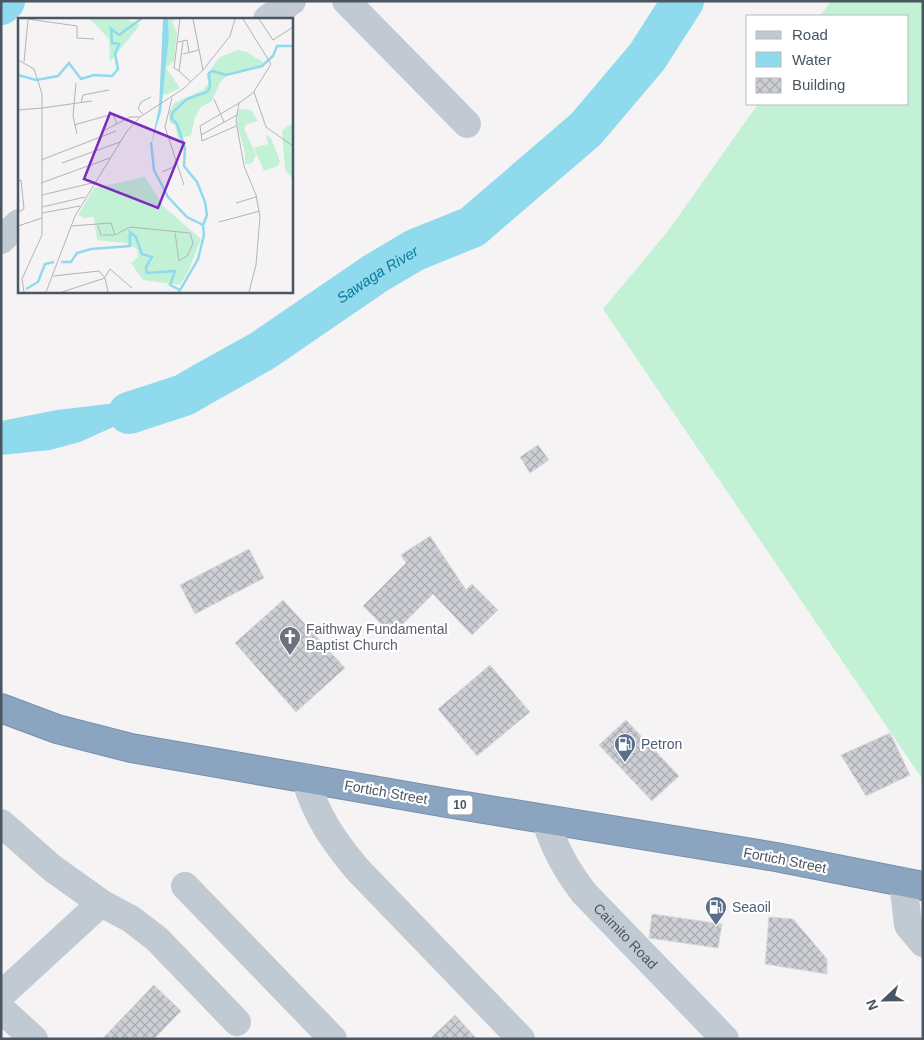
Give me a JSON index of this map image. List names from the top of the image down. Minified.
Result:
{"streets":{"highway":["Fortich Street","10"],"street":["Caimito Road"]},"crossings":[["Fortich Street","Caimito Road"]],"water":["Sawaga River"],"places":{"church":["Faithway Fundamental Baptist Church"],"fuel station":["Petron","Seaoil"]},"legend":["Road","Water","Building"],"north":"left"}
